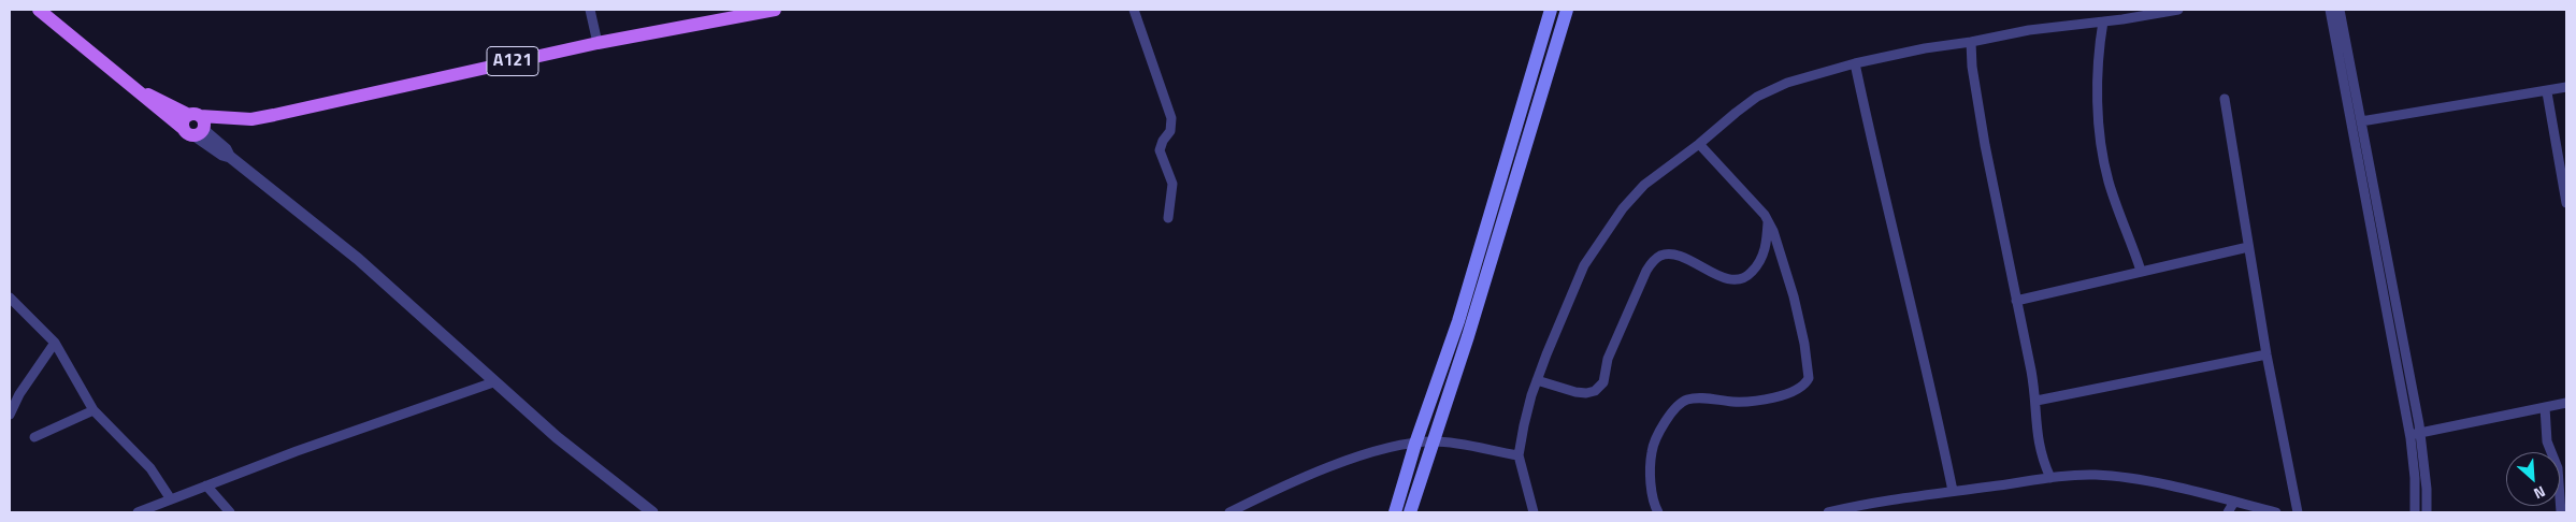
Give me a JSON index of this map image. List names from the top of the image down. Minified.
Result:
{"streets":{"main road":["A121"]},"north":"bottom right"}
